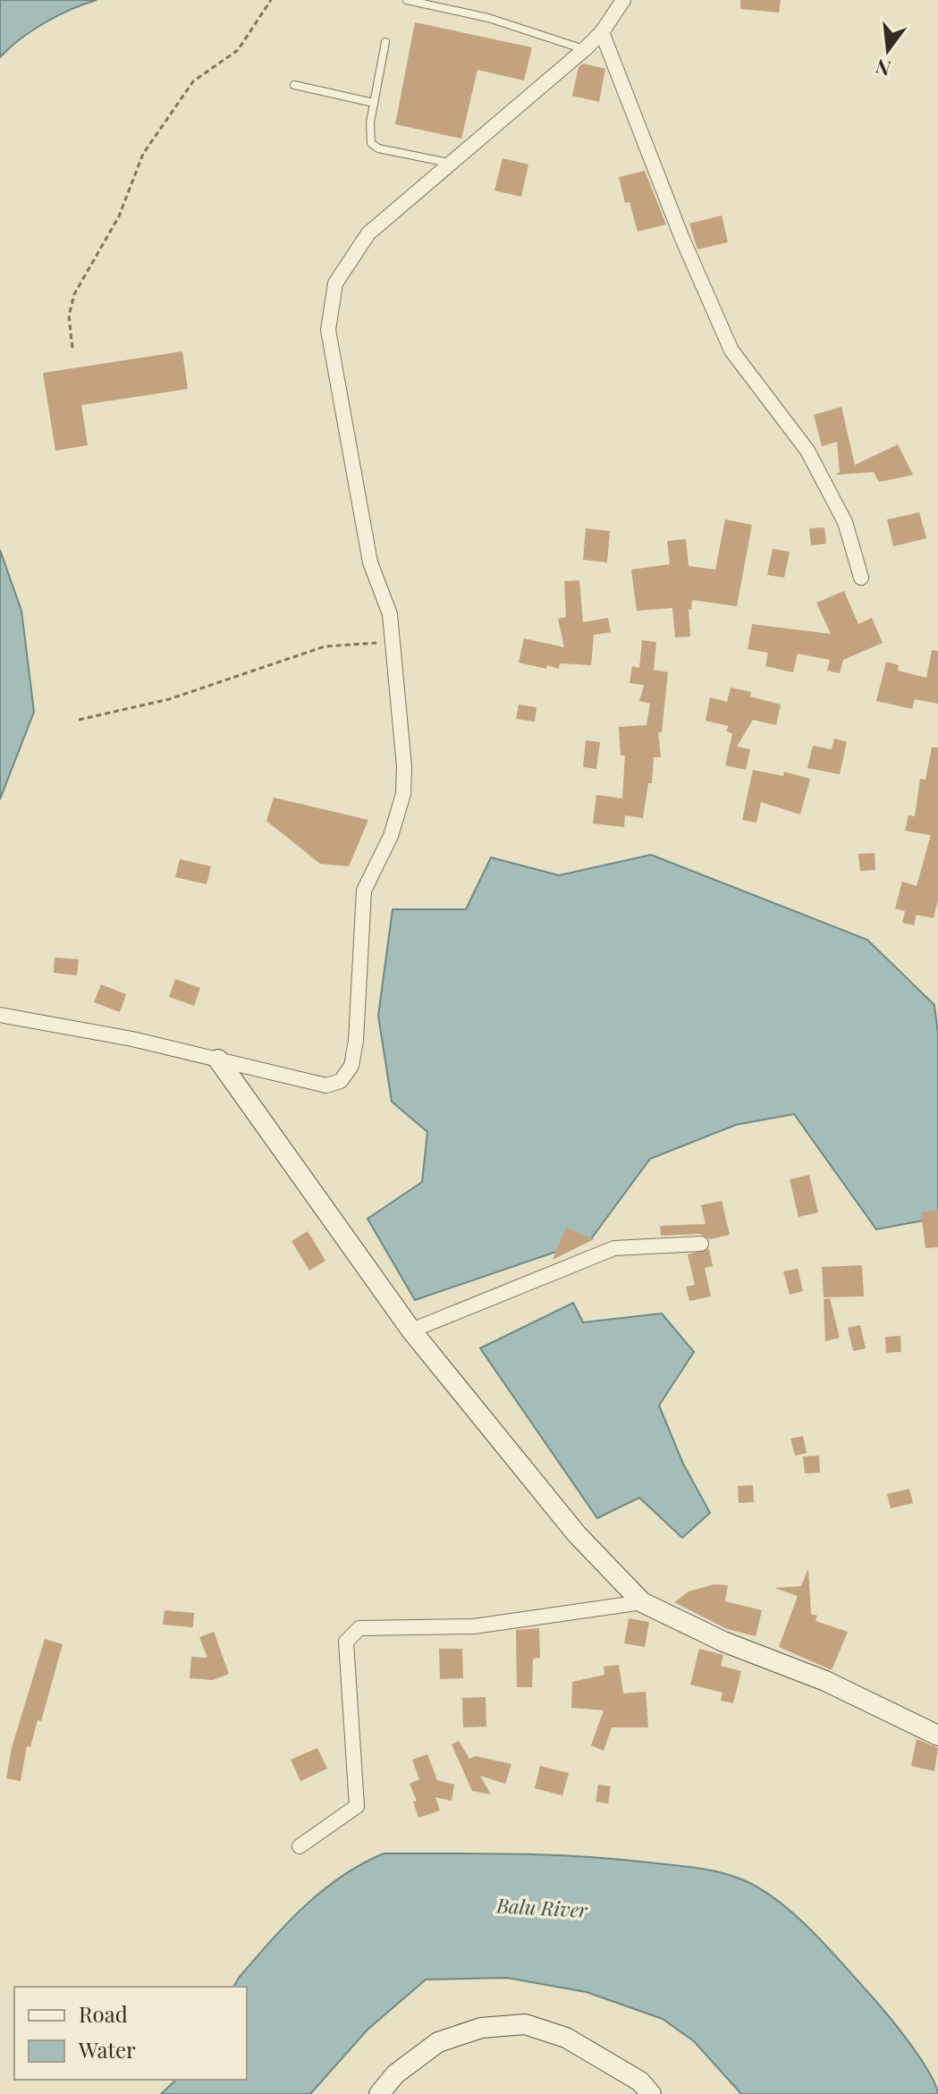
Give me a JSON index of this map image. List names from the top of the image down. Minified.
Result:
{"water":["Balu River"],"legend":["Road","Water"],"north":"bottom"}
